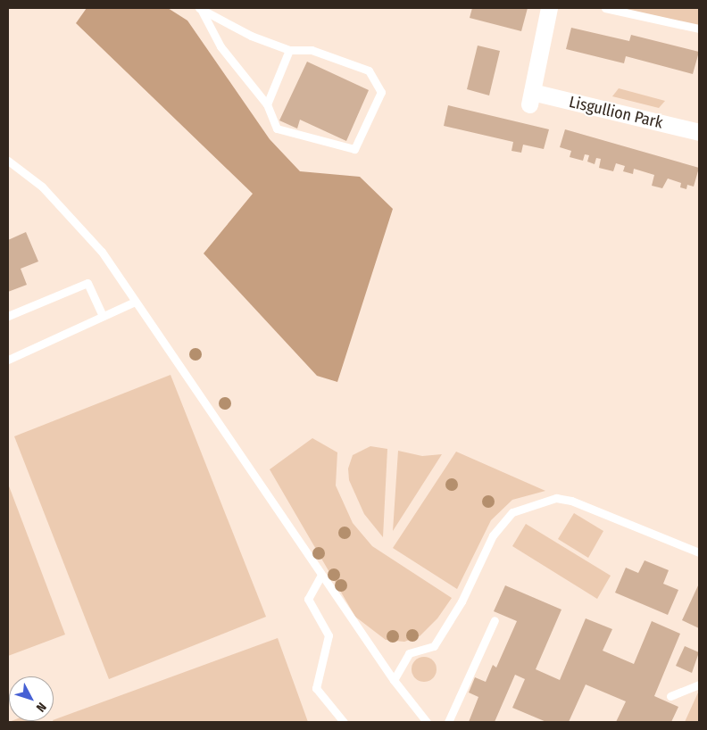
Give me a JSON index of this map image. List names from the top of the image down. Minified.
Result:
{"streets":{"street":["Lisgullion Park"]},"north":"bottom right"}
